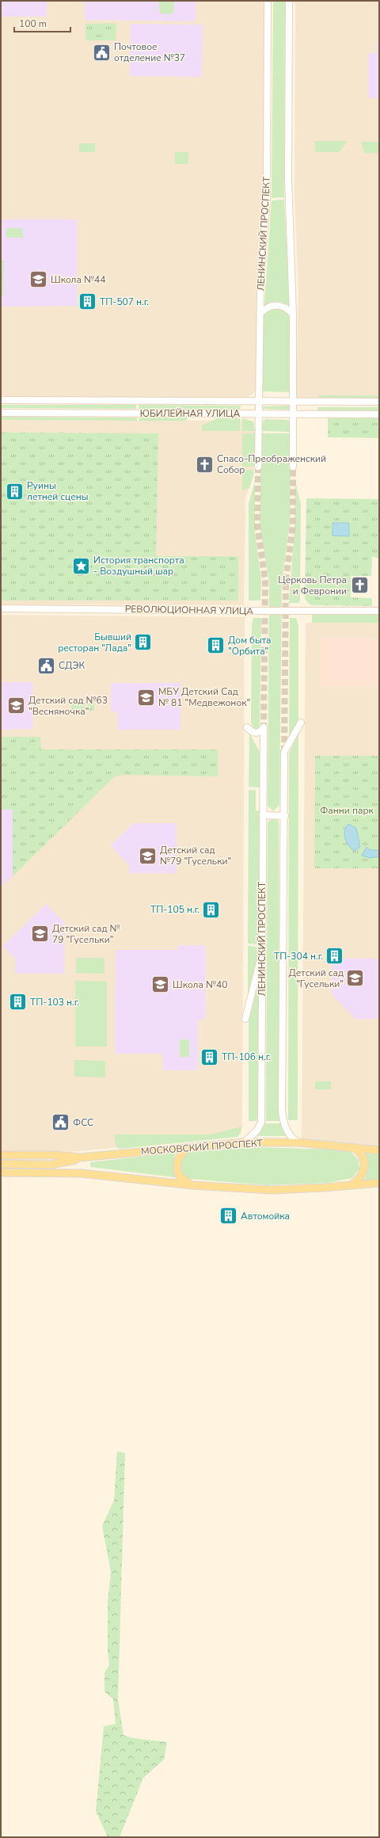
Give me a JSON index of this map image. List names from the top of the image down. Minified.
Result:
{"streets":{"main road":["ЛЕНИНСКИЙ ПРОСПЕКТ","ЮБИЛЕЙНАЯ УЛИЦА","РЕВОЛЮЦИОННАЯ УЛИЦА","МОСКОВСКИЙ ПРОСПЕКТ"]},"crossings":[["ЛЕНИНСКИЙ ПРОСПЕКТ","ЮБИЛЕЙНАЯ УЛИЦА"],["ЛЕНИНСКИЙ ПРОСПЕКТ","МОСКОВСКИЙ ПРОСПЕКТ"]],"parks":["Фанни парк"],"places":{"public building":["Почтовое отделение №37","СДЭК","ФСС"],"school or university":["Школа №44","МБУ Детский Сад № 81 \"Медвежонок\"","Детский сад №63 \"Весняночка\"","Детский сад №79 \"Гусельки\"","Детский сад № 79 \"Гусельки\"","Детский сад \"Гусельки\"","Школа №40"],"building":["ТП-507 н.г.","Руины летней сцены","Бывший ресторан \"Лада\"","Дом быта \"Орбита\"","ТП-105 н.г.","ТП-304 н.г.","ТП-103 н.г.","ТП-106 н.г.","Автомойка"],"church":["Спасо-Преображенский Собор","Церковь Петра и Февронии"],"place":["История транспорта - Воздушный шар"]},"scale_bar":"100 m"}
